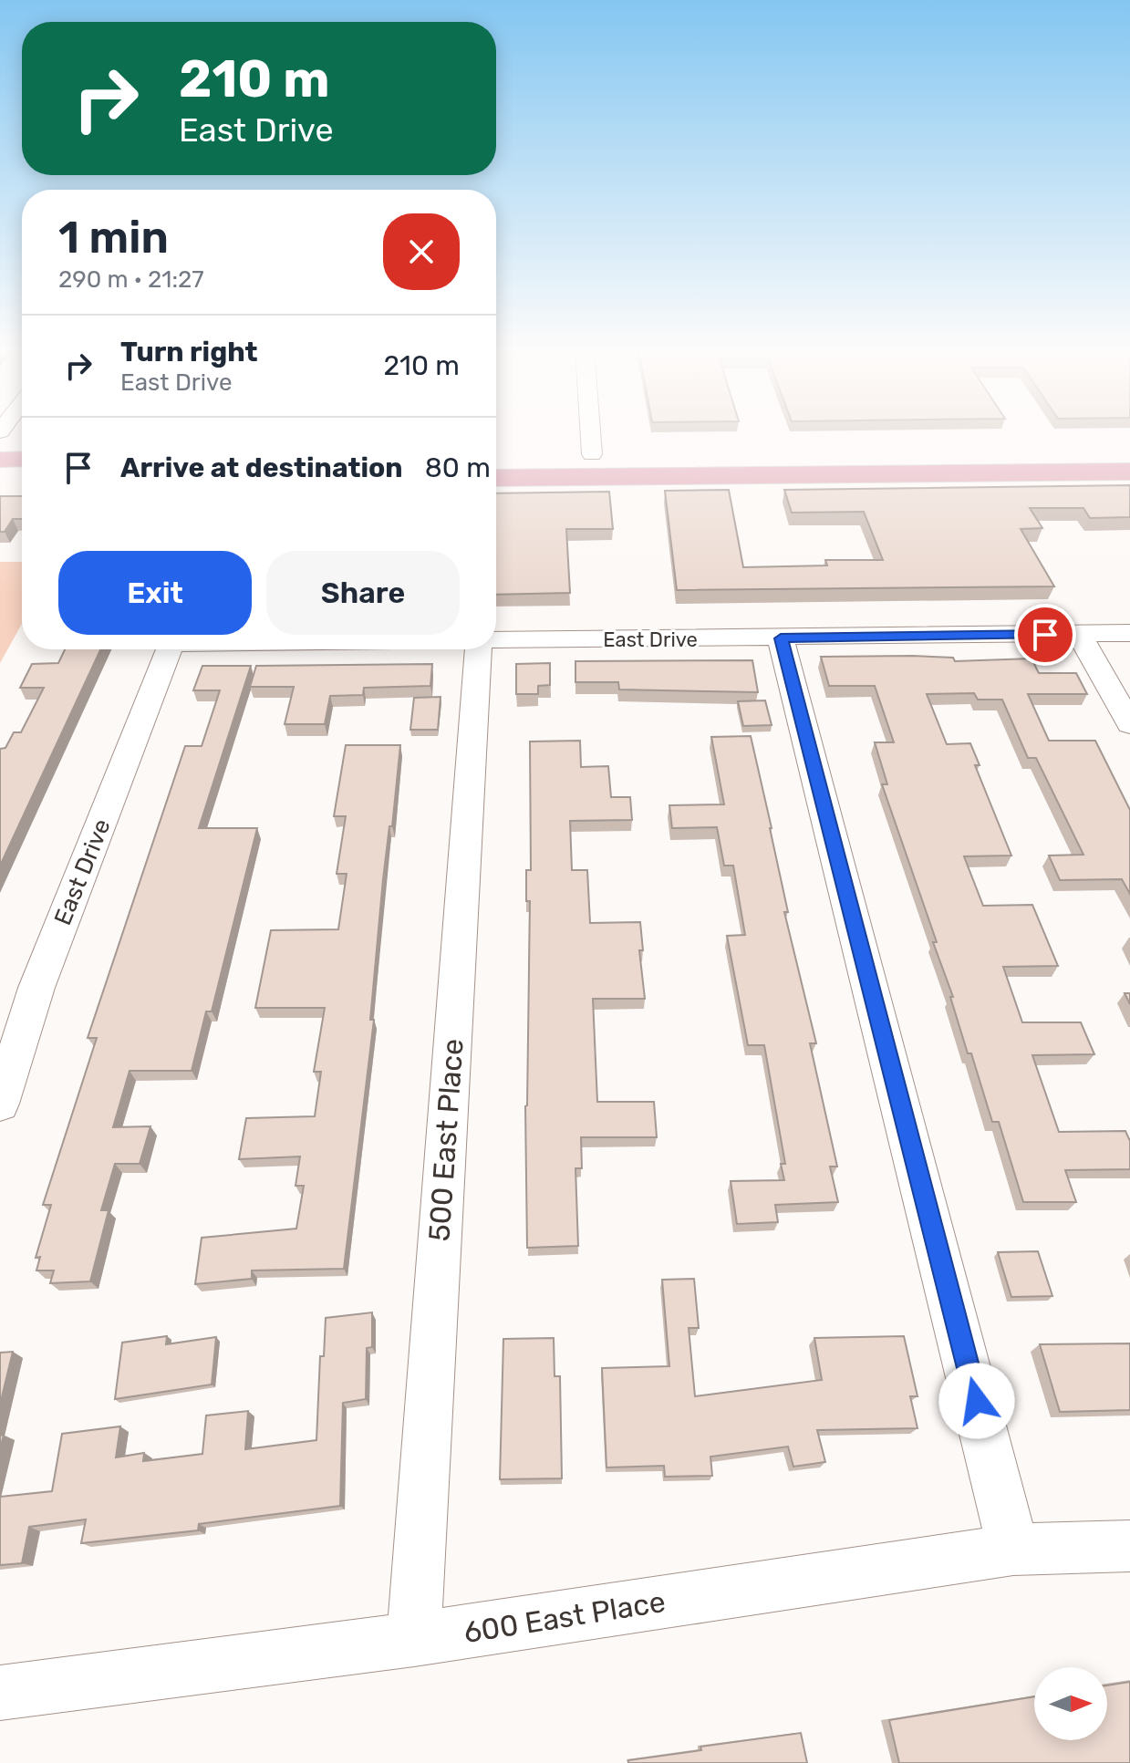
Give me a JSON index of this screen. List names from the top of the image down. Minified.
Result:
{"streets":{"street":["East Drive","500 East Place","600 East Place"]},"crossings":[["500 East Place","600 East Place"]],"north":"right","page":{"turn":["210 m","East Drive"],"heading":["1 min","290 m · 21:27"],"list":[{"name":"Turn right","note":"East Drive","value":"210 m"},{"name":"Arrive at destination","value":"80 m"}],"buttons":["Exit","Share"]}}
